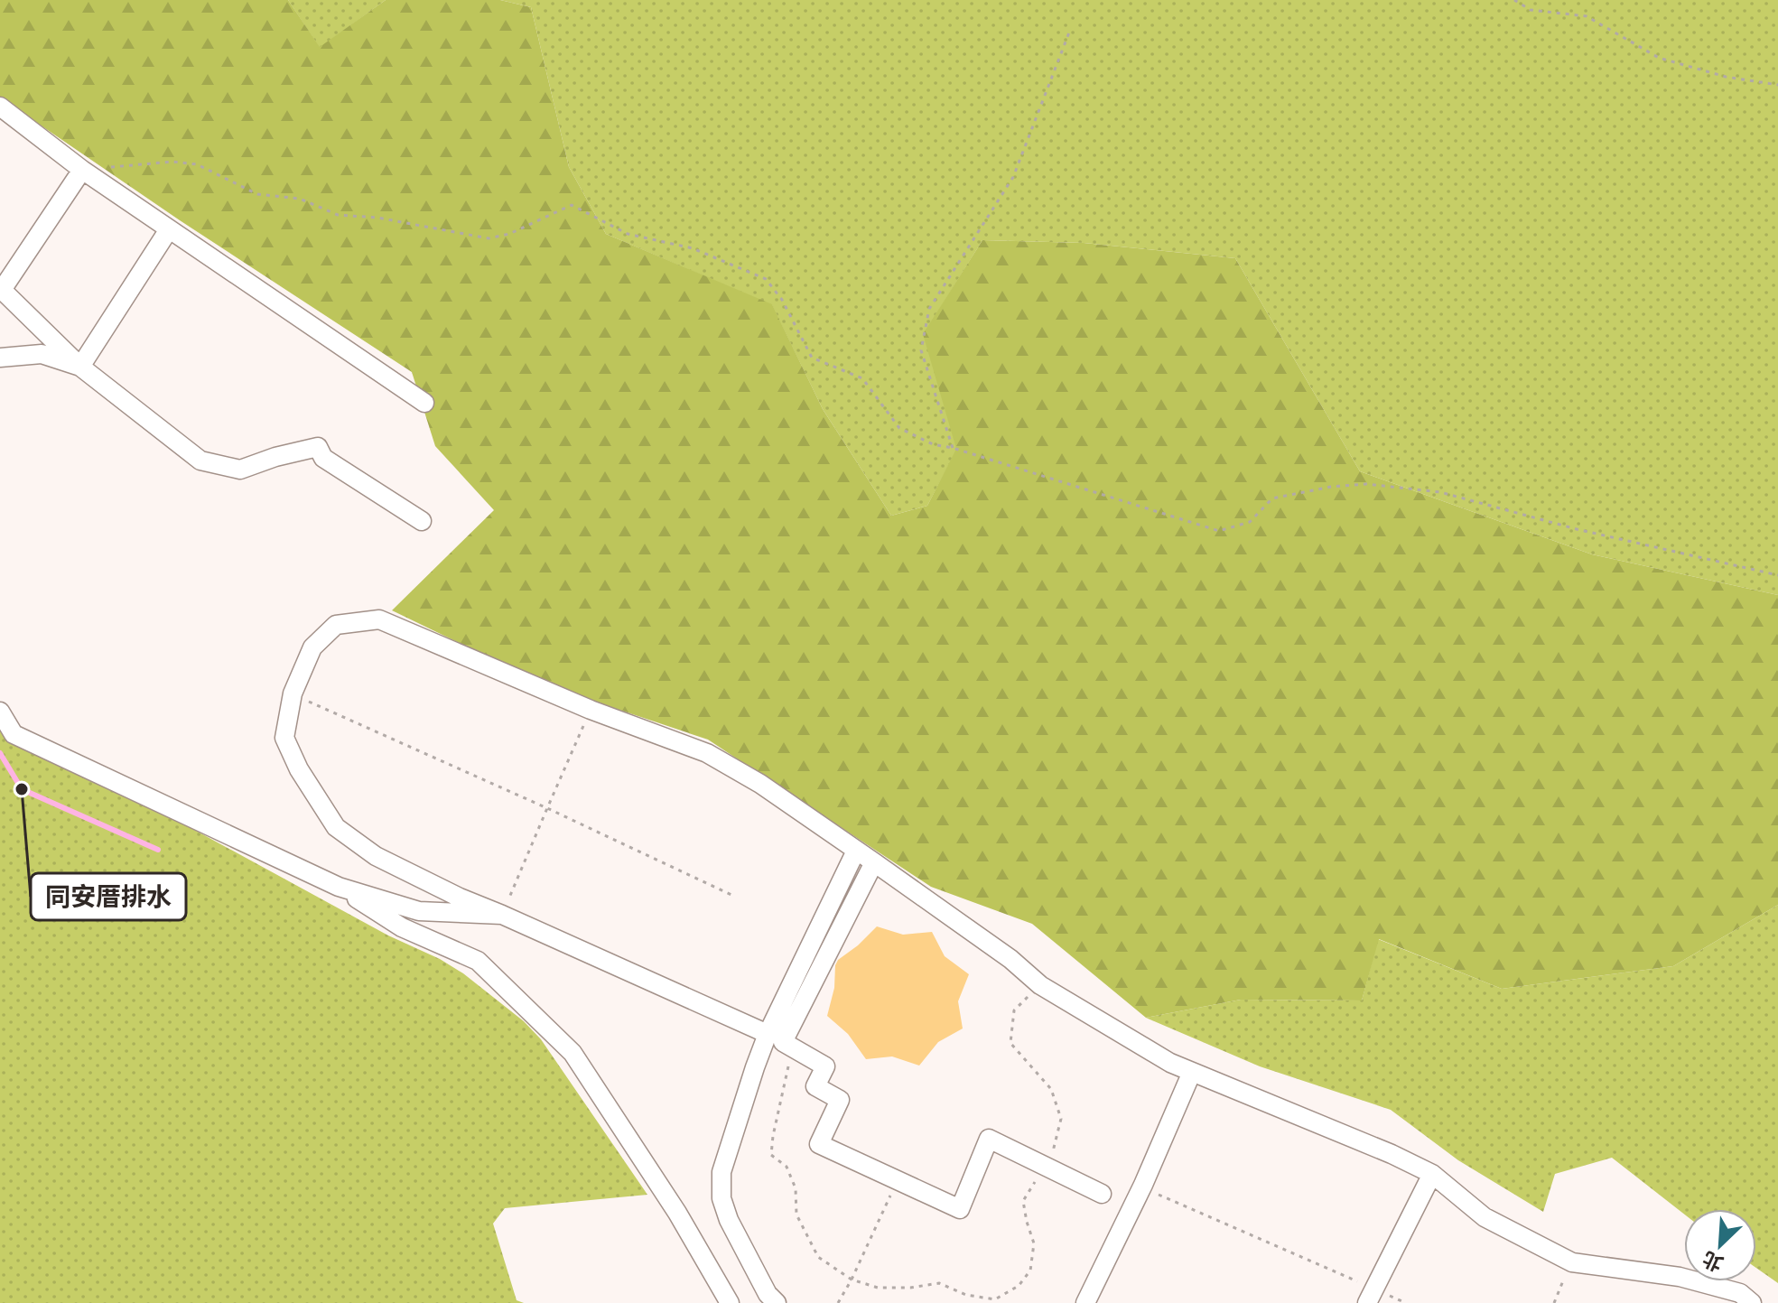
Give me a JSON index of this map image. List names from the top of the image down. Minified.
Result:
{"places":["同安厝排水"],"north":"bottom left"}
